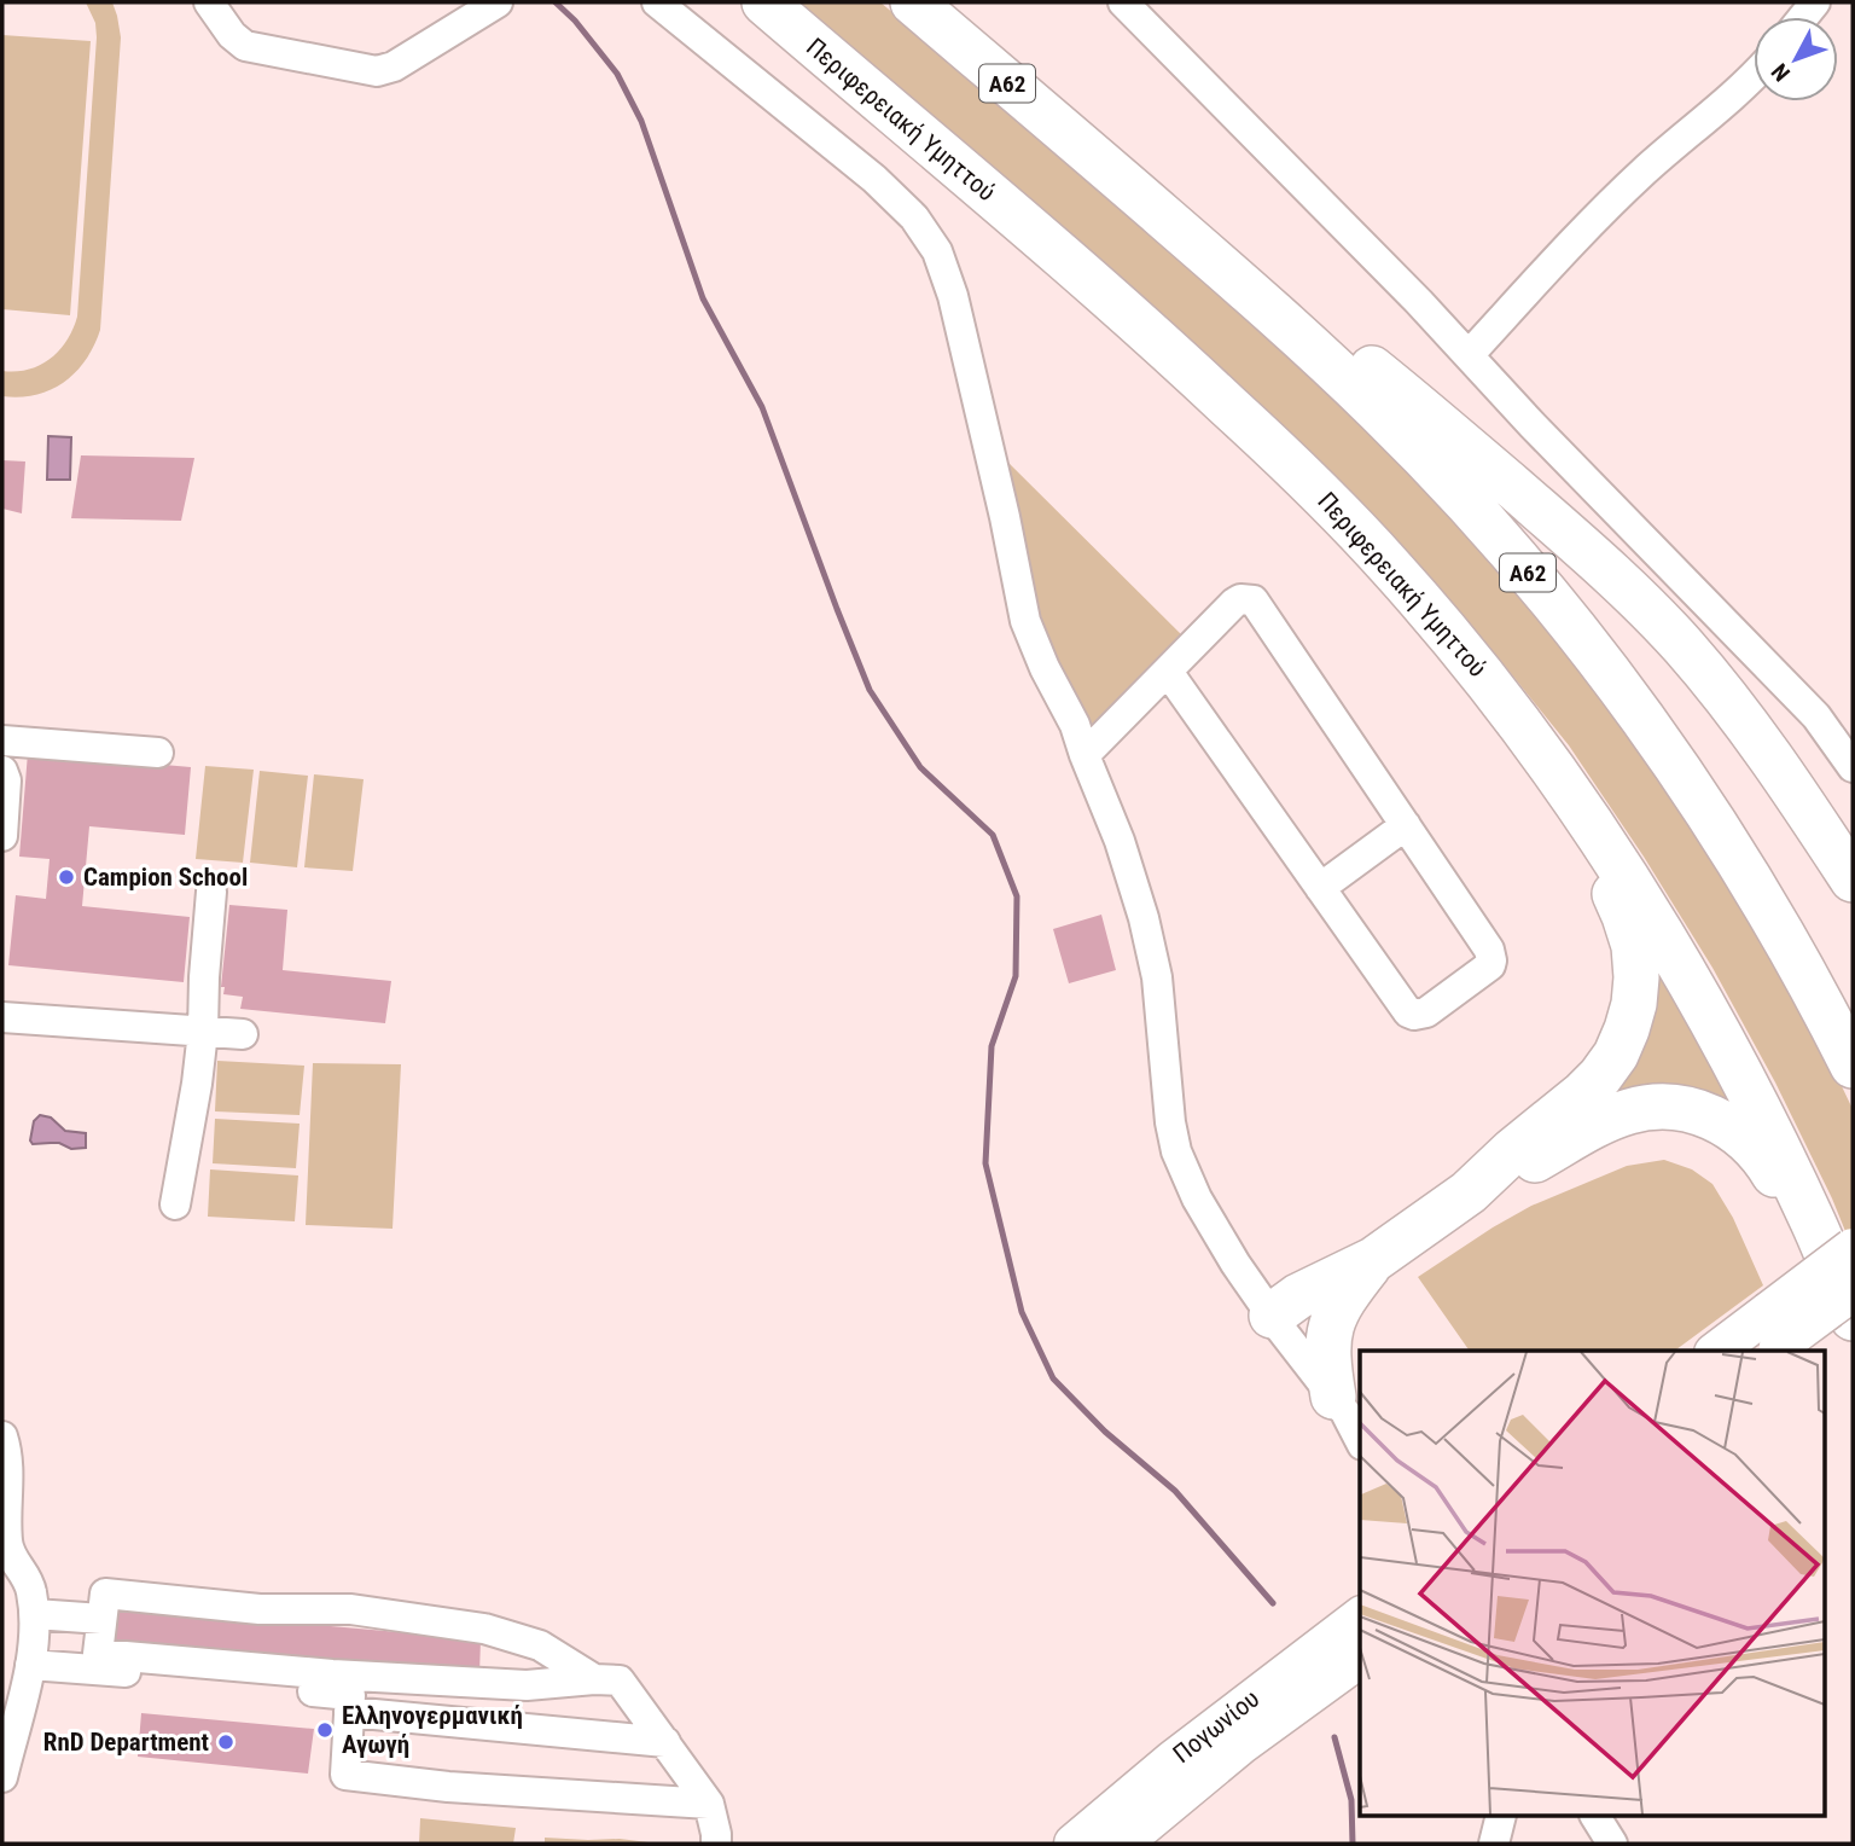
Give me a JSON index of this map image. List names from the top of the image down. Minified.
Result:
{"streets":{"highway":["Α62","Περιφερειακή Υμηττού"],"main road":["Πογωνίου"]},"places":["Campion School","Ελληνογερμανική Αγωγή","RnD Department"],"north":"bottom left"}
